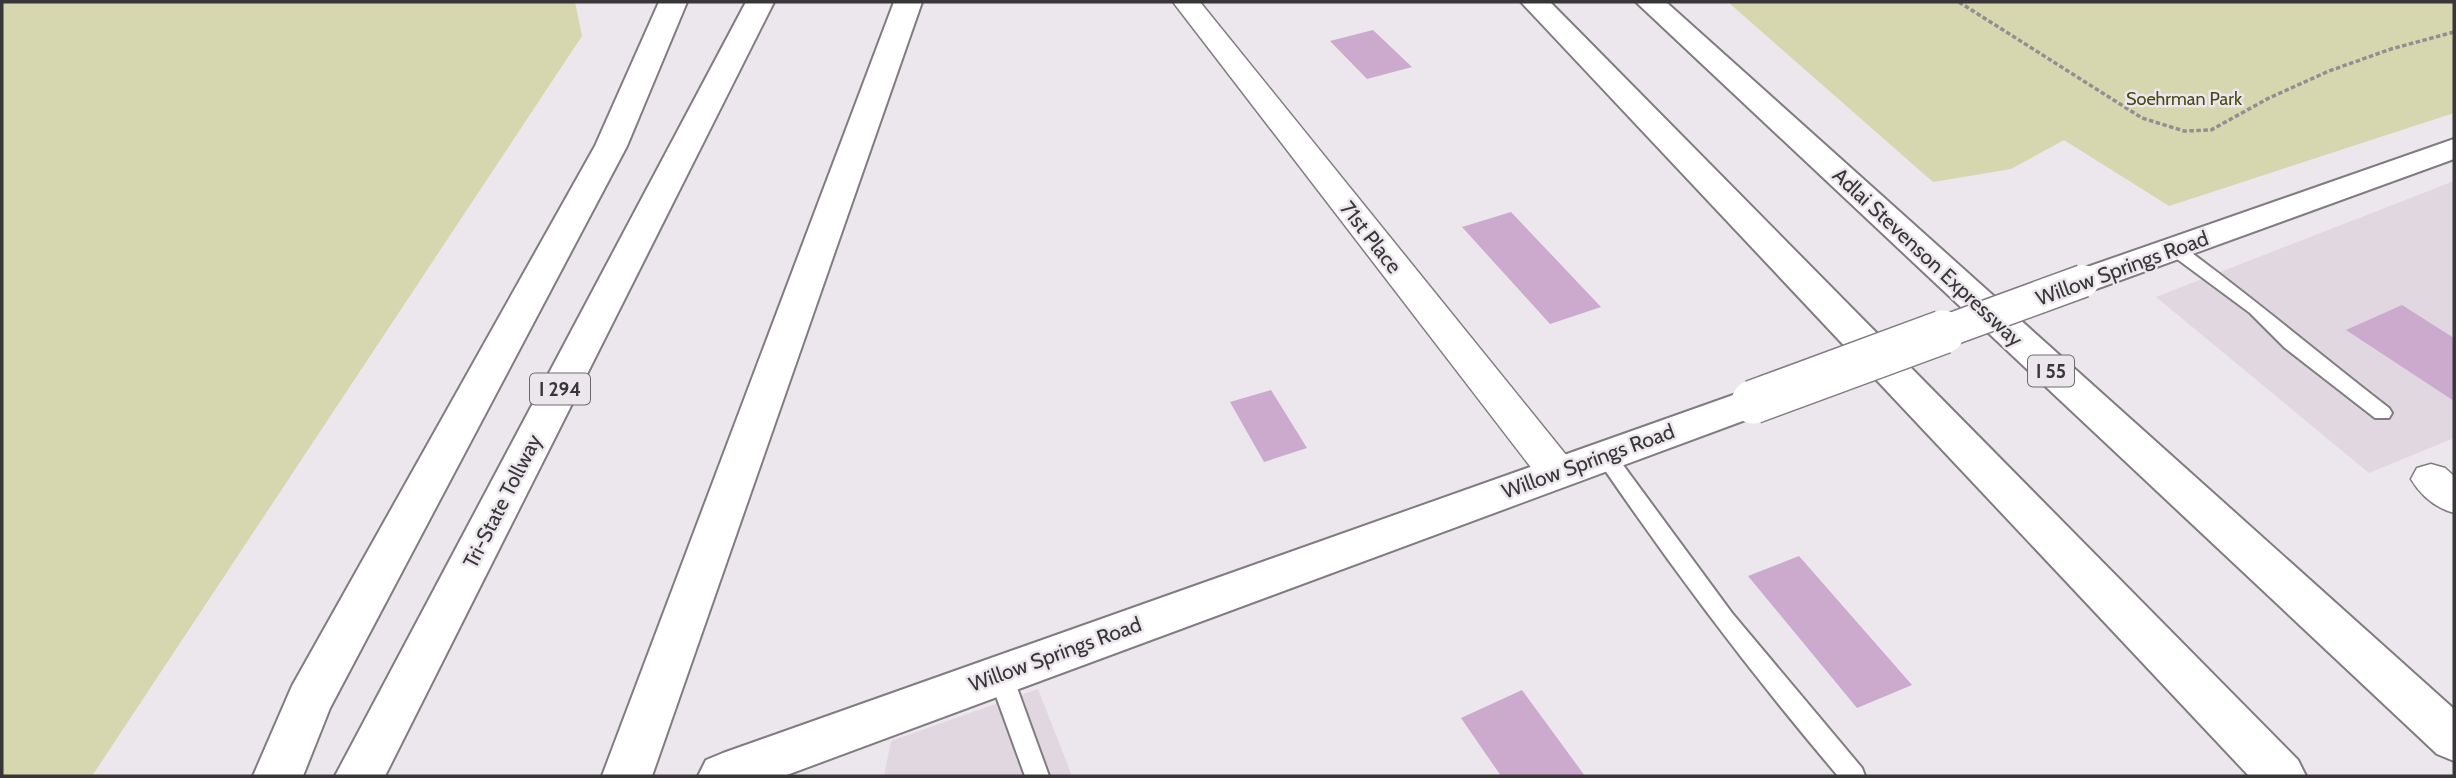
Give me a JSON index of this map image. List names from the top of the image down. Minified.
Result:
{"streets":{"main road":["Adlai Stevenson Expressway","Willow Springs Road","I 55","I 294","Tri-State Tollway"],"street":["71st Place"]},"crossings":[["71st Place","Willow Springs Road"]],"parks":["Soehrman Park"]}
